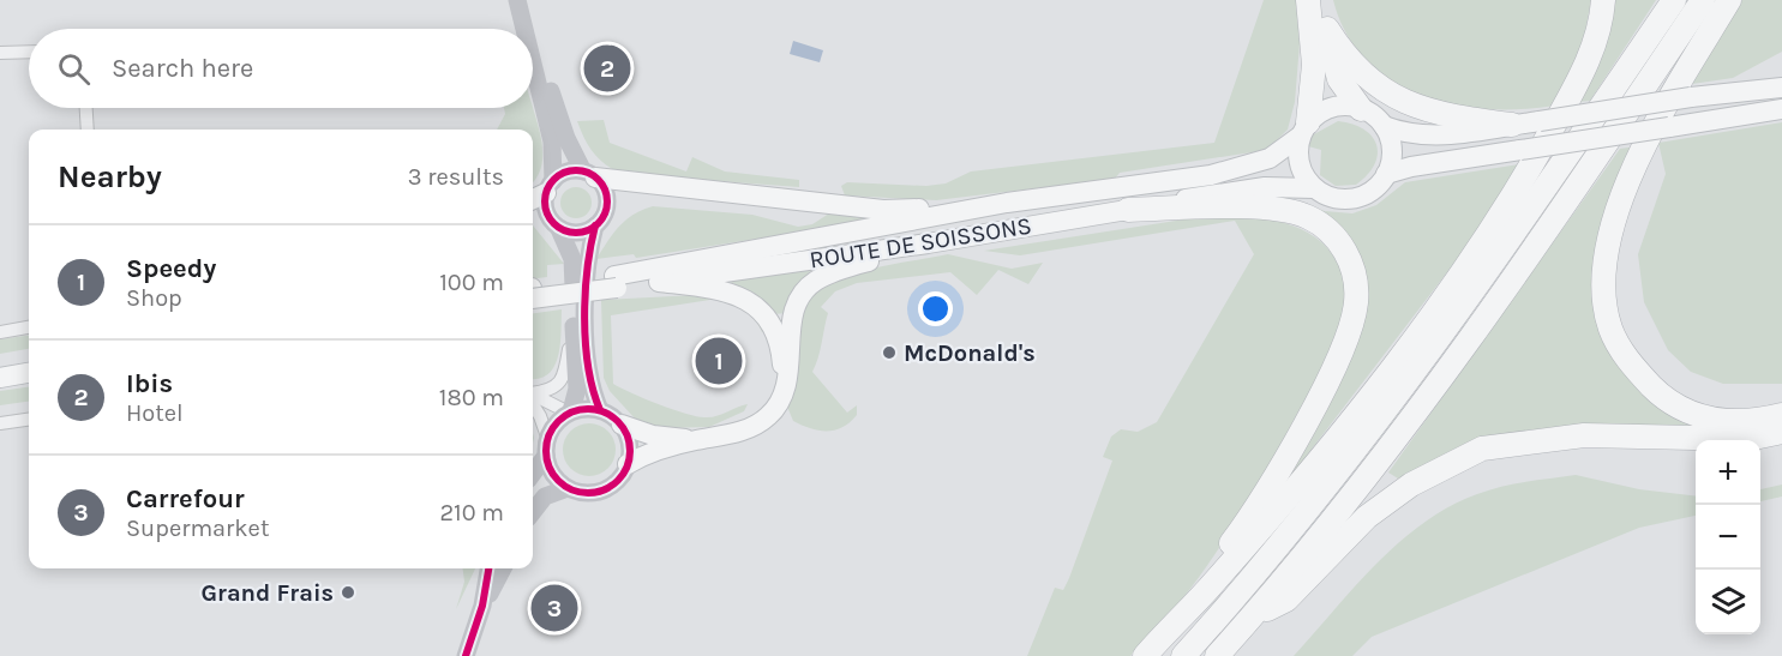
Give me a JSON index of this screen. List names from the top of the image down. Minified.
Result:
{"streets":{"main road":["ROUTE DE SOISSONS"]},"places":["McDonald's","Grand Frais"],"page":{"search":"Search here","pins":["2","1","3"],"heading":["Nearby","3 results"],"list":[{"mark":"1","name":"Speedy","note":"Shop","value":"100 m"},{"mark":"2","name":"Ibis","note":"Hotel","value":"180 m"},{"mark":"3","name":"Carrefour","note":"Supermarket","value":"210 m"}],"map_buttons":["+","−"]}}
